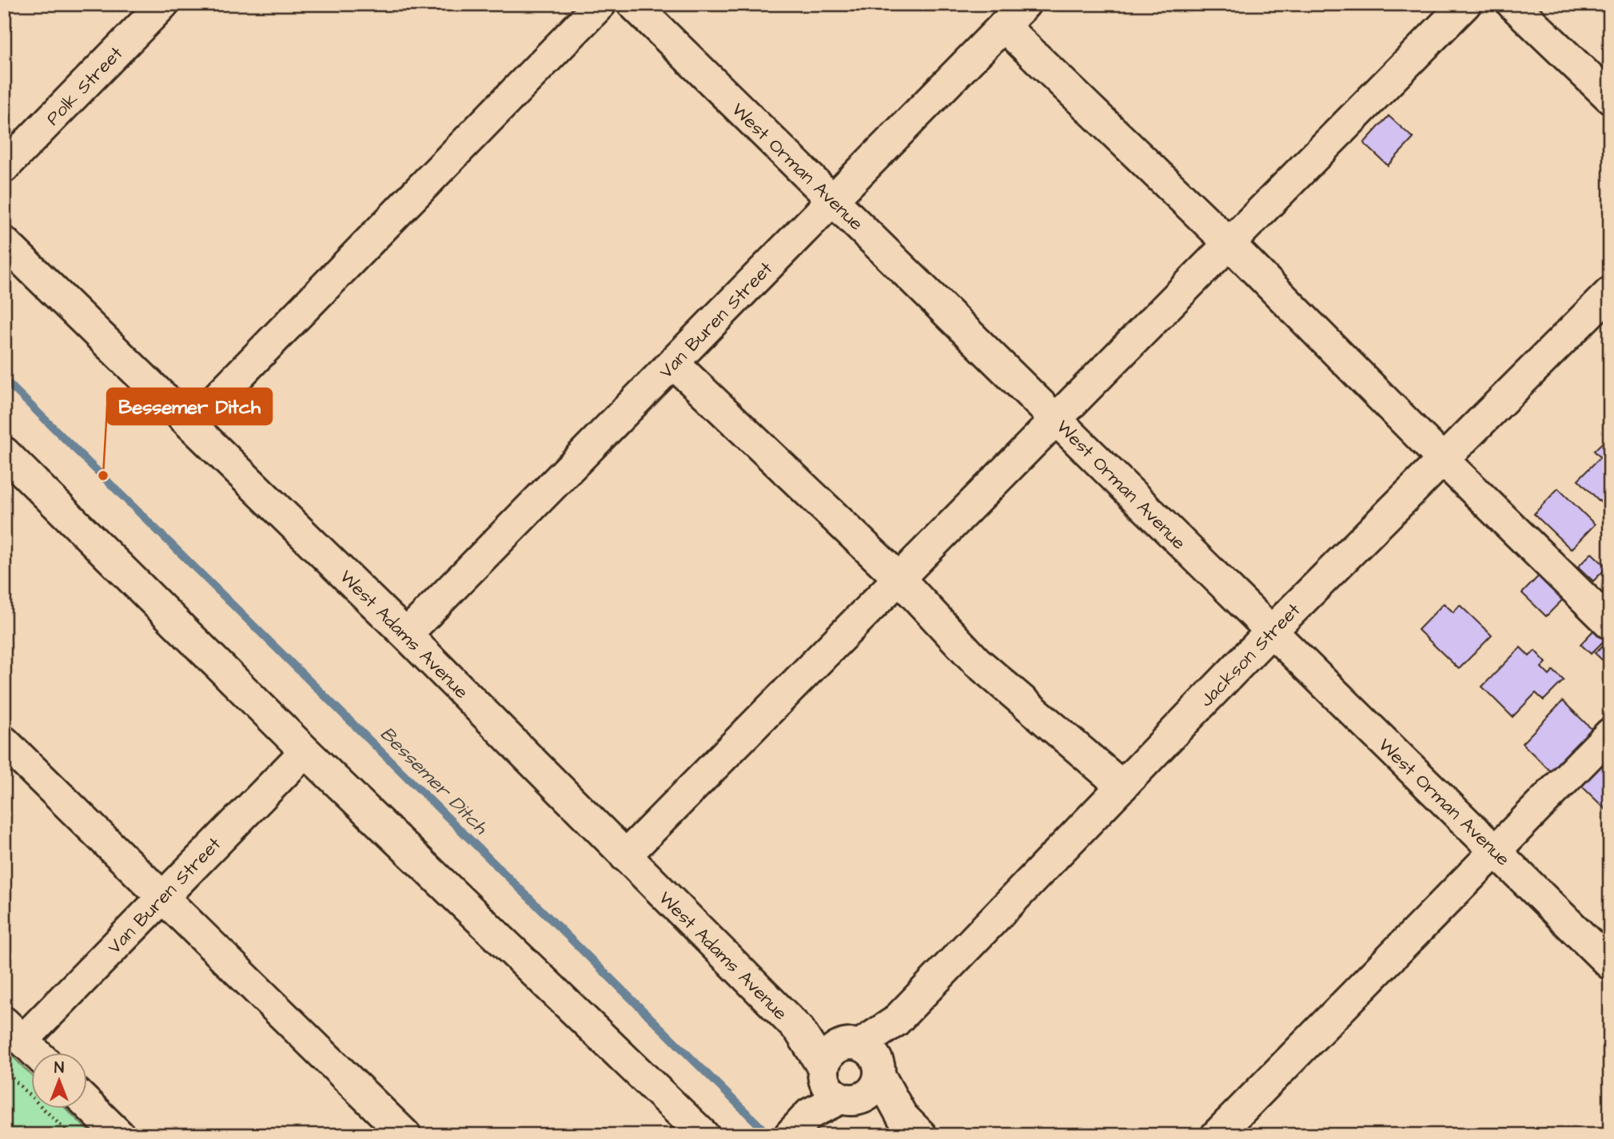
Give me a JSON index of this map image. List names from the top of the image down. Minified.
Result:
{"streets":{"street":["Polk Street","West Orman Avenue","Van Buren Street","West Adams Avenue","Jackson Street"]},"crossings":[["West Orman Avenue","Van Buren Street"],["West Orman Avenue","Jackson Street"],["Van Buren Street","West Adams Avenue"],["West Adams Avenue","Jackson Street"]],"water":["Bessemer Ditch"],"places":["Bessemer Ditch"],"north":"top"}
